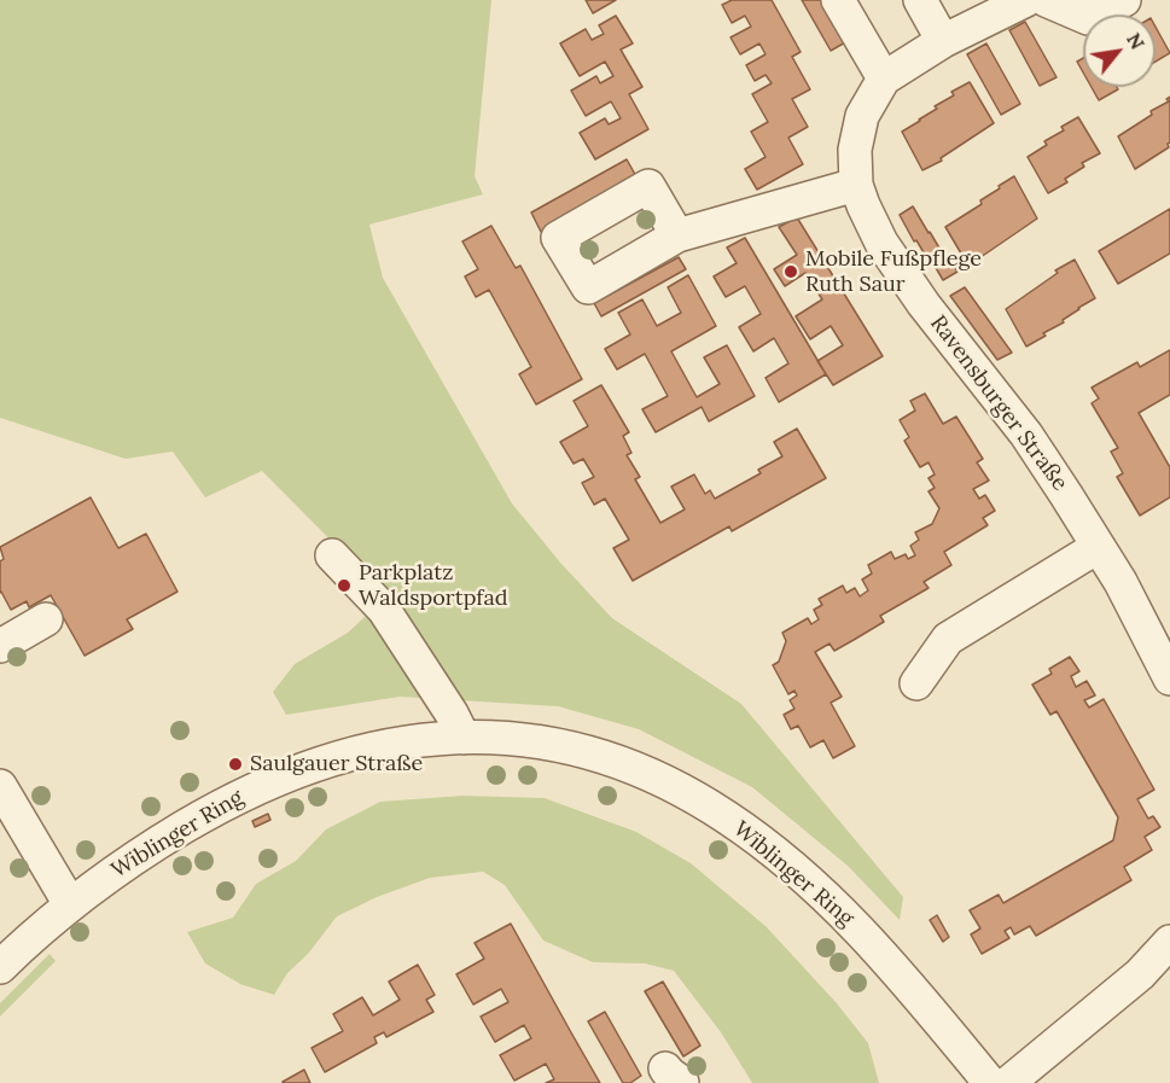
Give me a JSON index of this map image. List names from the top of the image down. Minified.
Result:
{"streets":{"street":["Ravensburger Straße","Wiblinger Ring"]},"places":["Mobile Fußpflege Ruth Saur","Parkplatz Waldsportpfad","Saulgauer Straße"],"north":"top right"}
